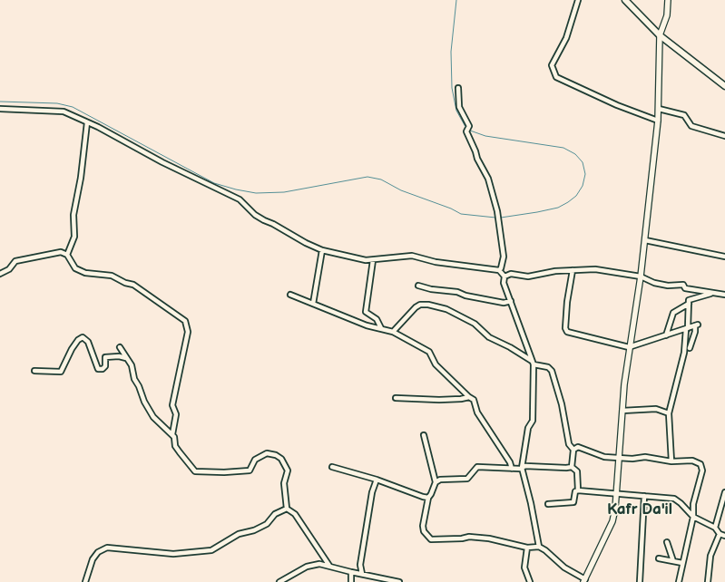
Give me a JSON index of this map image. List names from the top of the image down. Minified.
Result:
{"districts":["Kafr Da'il"]}
